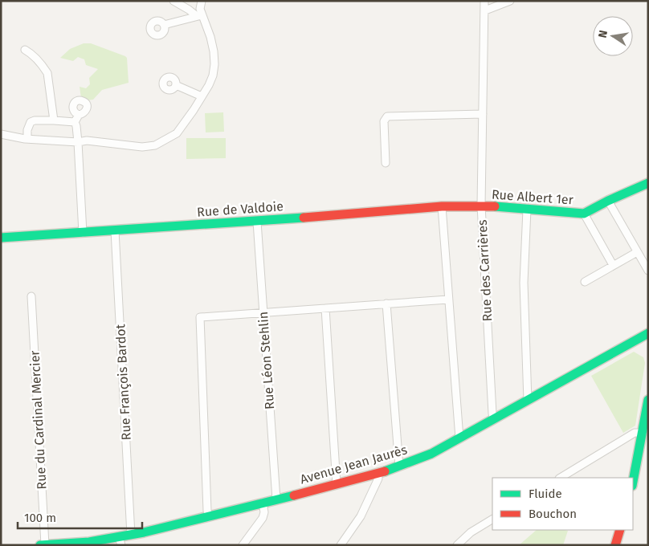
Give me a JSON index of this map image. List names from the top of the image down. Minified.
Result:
{"streets":{"main road":["Rue Albert 1er","Rue de Valdoie","Avenue Jean Jaurès"],"street":["Rue des Carrières","Rue Léon Stehlin","Rue François Bardot","Rue du Cardinal Mercier"]},"crossings":[["Rue Albert 1er","Rue de Valdoie"],["Rue Albert 1er","Rue des Carrières"],["Rue de Valdoie","Rue des Carrières"],["Rue de Valdoie","Rue Léon Stehlin"],["Rue de Valdoie","Rue François Bardot"],["Rue des Carrières","Avenue Jean Jaurès"],["Rue Léon Stehlin","Avenue Jean Jaurès"],["Rue François Bardot","Avenue Jean Jaurès"],["Rue du Cardinal Mercier","Avenue Jean Jaurès"]],"legend":["Fluide","Bouchon"],"scale_bar":"100 m","north":"left"}
